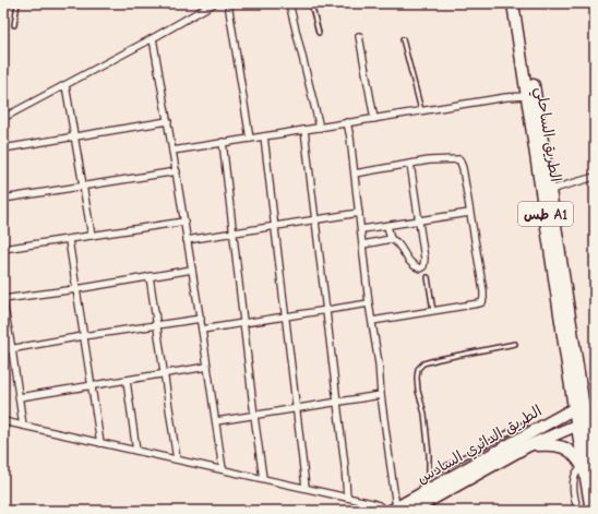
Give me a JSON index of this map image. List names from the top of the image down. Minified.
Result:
{"streets":{"highway":["الطريق الساحلي","طس A1","الطريق الدائري السادس"]},"crossings":[["الطريق الساحلي","الطريق الدائري السادس"]]}
